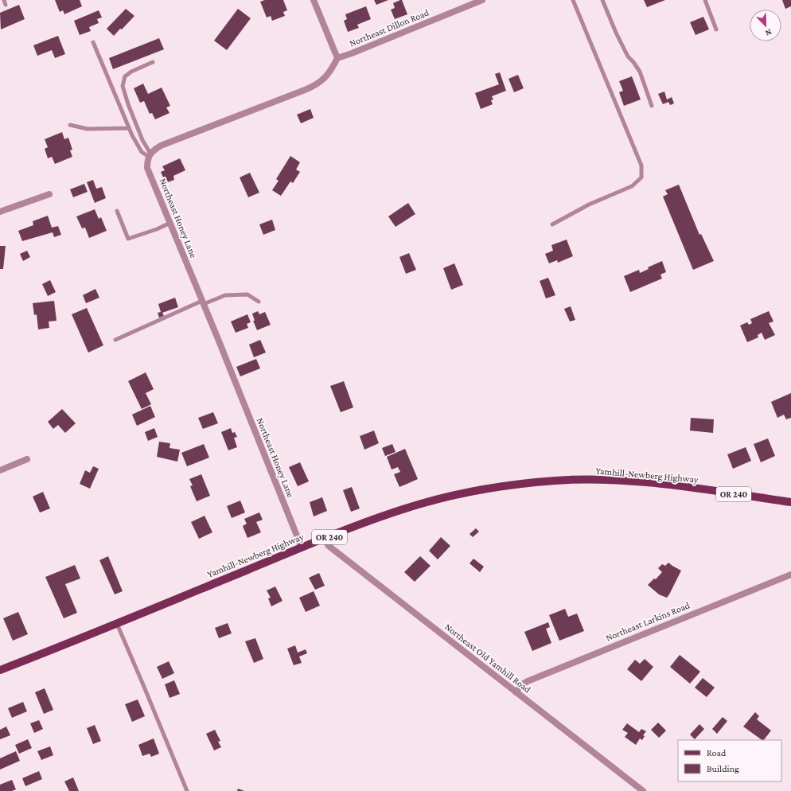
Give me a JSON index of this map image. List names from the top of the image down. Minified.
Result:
{"streets":{"main road":["Yamhill-Newberg Highway","OR 240"],"street":["Northeast Dillon Road","Northeast Honey Lane","Northeast Larkins Road","Northeast Old Yamhill Road"]},"crossings":[["Northeast Honey Lane","Yamhill-Newberg Highway"],["Yamhill-Newberg Highway","Northeast Old Yamhill Road"],["Northeast Larkins Road","Northeast Old Yamhill Road"]],"legend":["Road","Building"],"north":"bottom right"}
